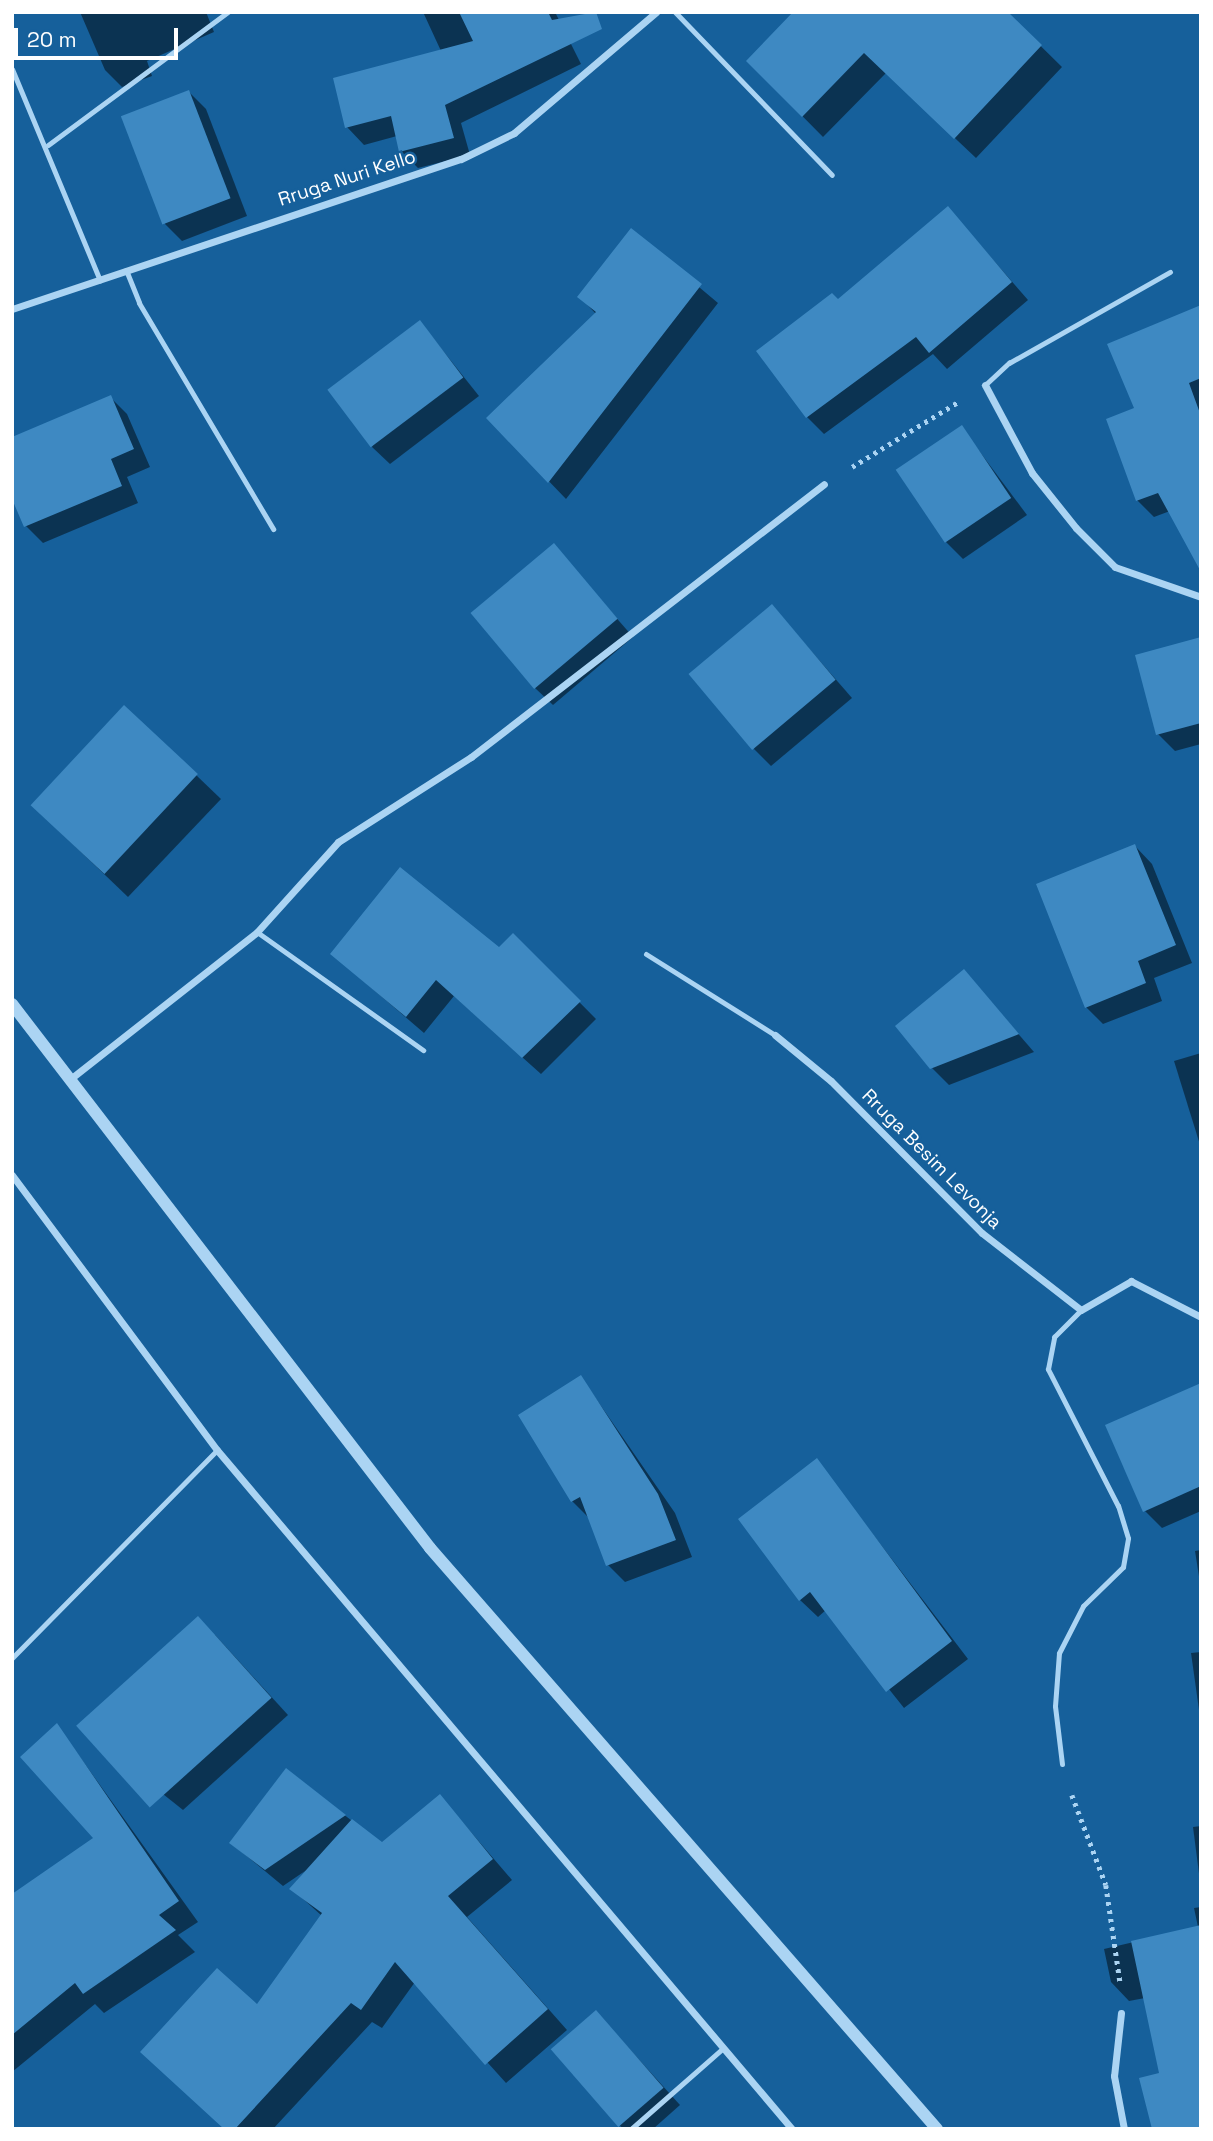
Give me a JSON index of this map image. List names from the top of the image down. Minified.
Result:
{"streets":{"street":["Rruga Nuri Kello","Rruga Besim Levonja"]},"scale_bar":"20 m"}
